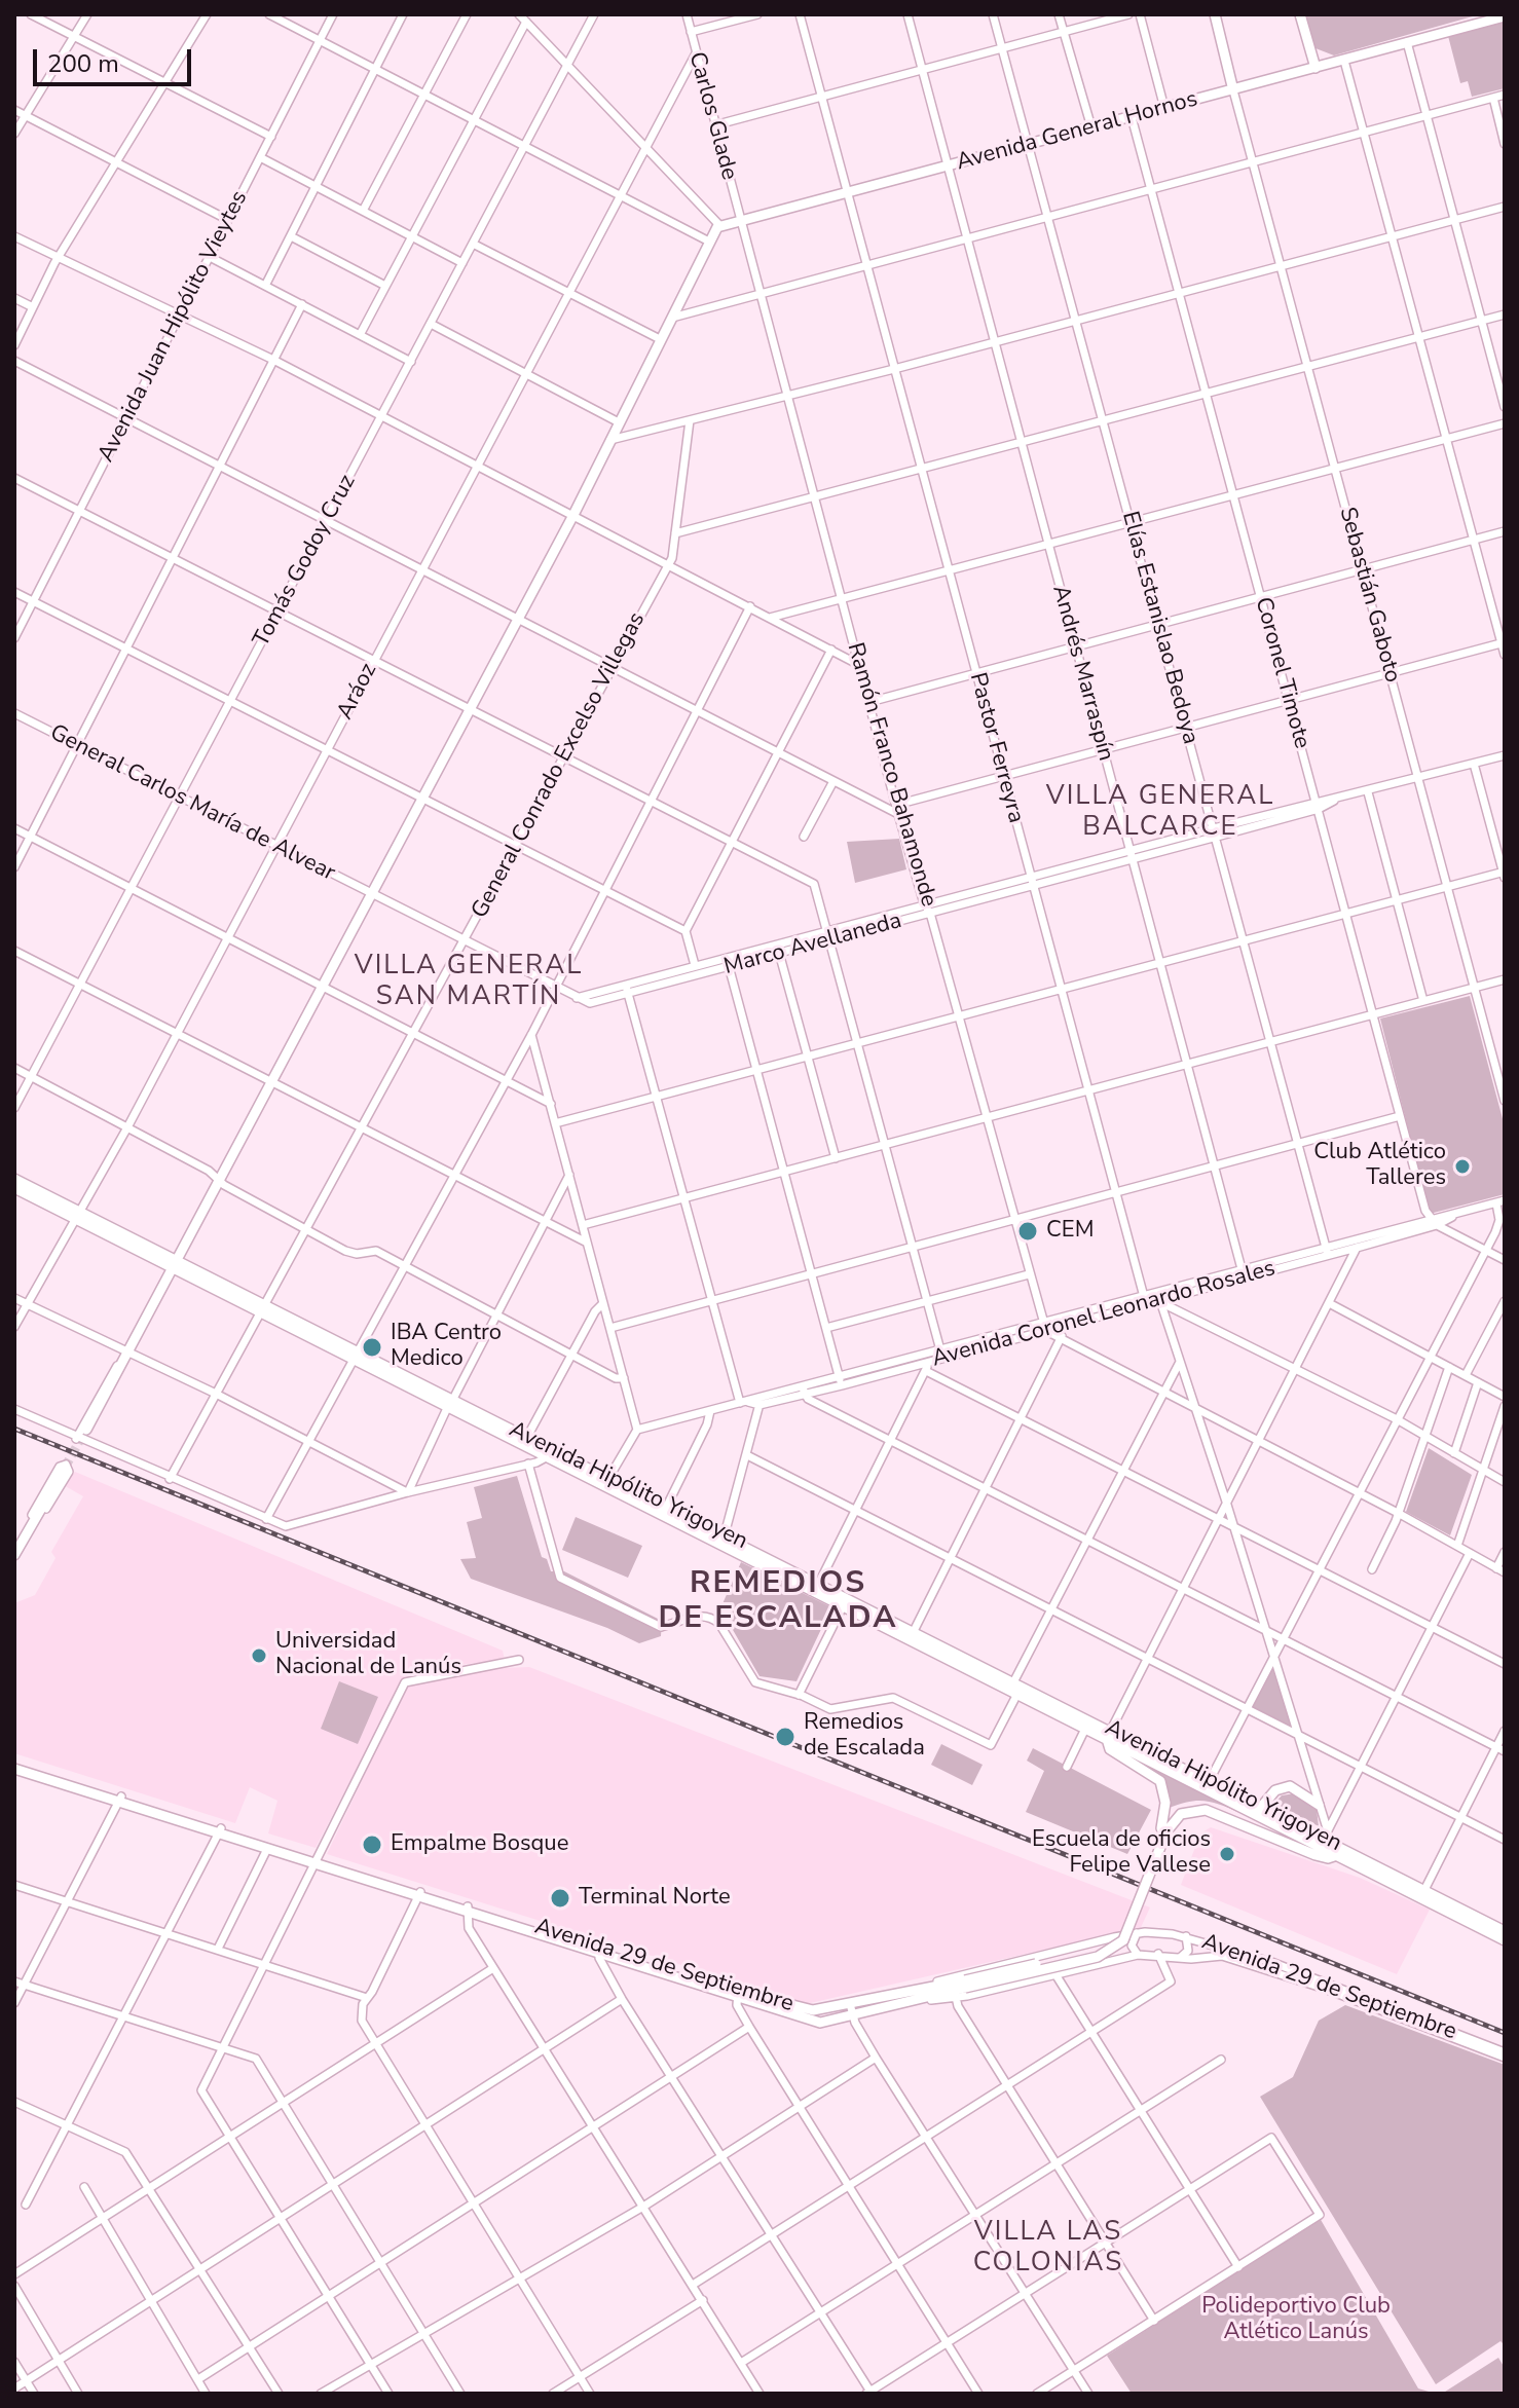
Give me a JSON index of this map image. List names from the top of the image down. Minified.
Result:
{"streets":{"main road":["Avenida General Hornos","Avenida Hipólito Yrigoyen","Avenida 29 de Septiembre"],"street":["Carlos Glade","Avenida Juan Hipólito Vieytes","Tomás Godoy Cruz","Sebastián Gaboto","Elías Estanislao Bedoya","Andrés Marraspín","Coronel Timote","Aráoz","Pastor Ferreyra","General Conrado Excelso Villegas","Ramón Franco Bahamonde","General Carlos María de Alvear","Marco Avellaneda","Avenida Coronel Leonardo Rosales"]},"crossings":[["Carlos Glade","Avenida General Hornos"],["Carlos Glade","Aráoz"],["Carlos Glade","Ramón Franco Bahamonde"],["Avenida General Hornos","Sebastián Gaboto"],["Avenida General Hornos","Elías Estanislao Bedoya"],["Avenida General Hornos","Andrés Marraspín"],["Avenida General Hornos","Coronel Timote"],["Avenida General Hornos","Pastor Ferreyra"],["Avenida General Hornos","Ramón Franco Bahamonde"],["Tomás Godoy Cruz","General Carlos María de Alvear"],["Sebastián Gaboto","Marco Avellaneda"],["Elías Estanislao Bedoya","Marco Avellaneda"],["Elías Estanislao Bedoya","Avenida Coronel Leonardo Rosales"],["Andrés Marraspín","Marco Avellaneda"],["Andrés Marraspín","Avenida Coronel Leonardo Rosales"],["Coronel Timote","Marco Avellaneda"],["Coronel Timote","Avenida Coronel Leonardo Rosales"],["Aráoz","General Carlos María de Alvear"],["Aráoz","Avenida Hipólito Yrigoyen"],["Pastor Ferreyra","Marco Avellaneda"],["Pastor Ferreyra","Avenida Coronel Leonardo Rosales"],["General Conrado Excelso Villegas","General Carlos María de Alvear"],["General Conrado Excelso Villegas","Marco Avellaneda"],["General Conrado Excelso Villegas","Avenida Hipólito Yrigoyen"],["Ramón Franco Bahamonde","Marco Avellaneda"],["Ramón Franco Bahamonde","Avenida Coronel Leonardo Rosales"],["General Carlos María de Alvear","Marco Avellaneda"]],"districts":["VILLA GENERAL BALCARCE","VILLA GENERAL SAN MARTÍN","REMEDIOS DE ESCALADA","VILLA LAS COLONIAS"],"parks":["Polideportivo Club Atlético Lanús"],"places":["Club Atlético Talleres","CEM","IBA Centro Medico","Universidad Nacional de Lanús","Remedios de Escalada","Empalme Bosque","Escuela de oficios Felipe Vallese","Terminal Norte"],"scale_bar":"200 m"}
